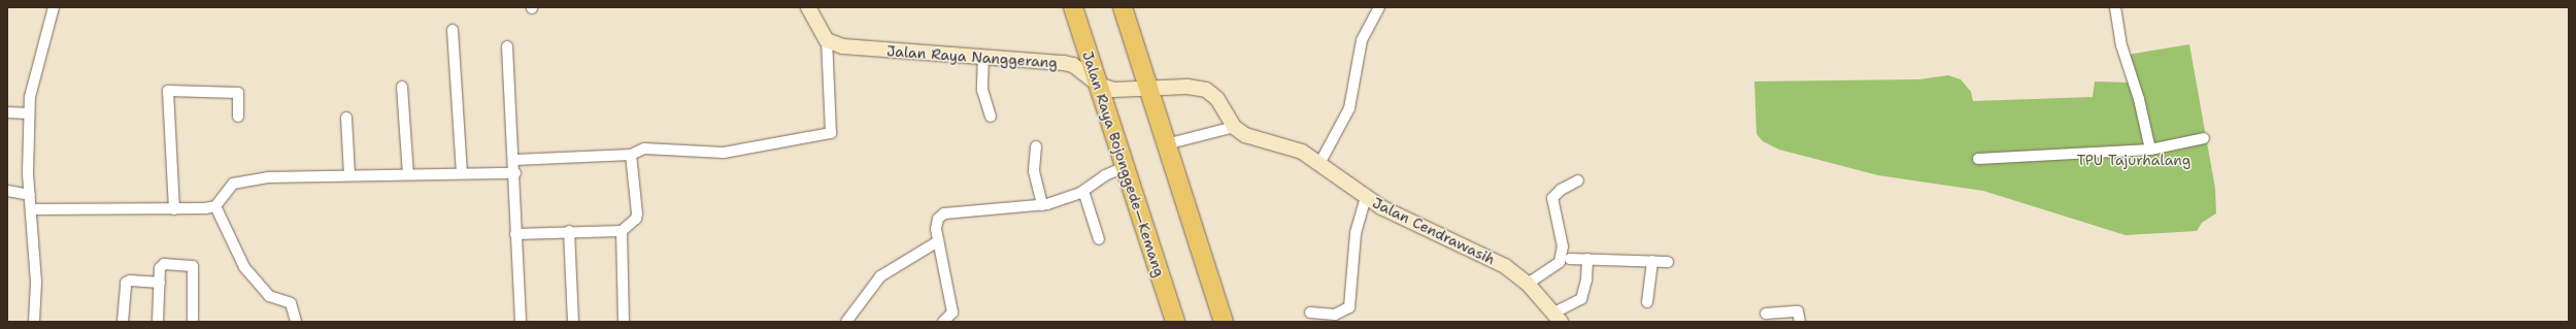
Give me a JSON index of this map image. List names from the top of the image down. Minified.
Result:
{"streets":{"highway":["Jalan Raya Bojonggede—Kemang"],"street":["Jalan Raya Nanggerang","Jalan Cendrawasih"]},"crossings":[["Jalan Raya Nanggerang","Jalan Raya Bojonggede—Kemang"]],"parks":["TPU Tajurhalang"]}
